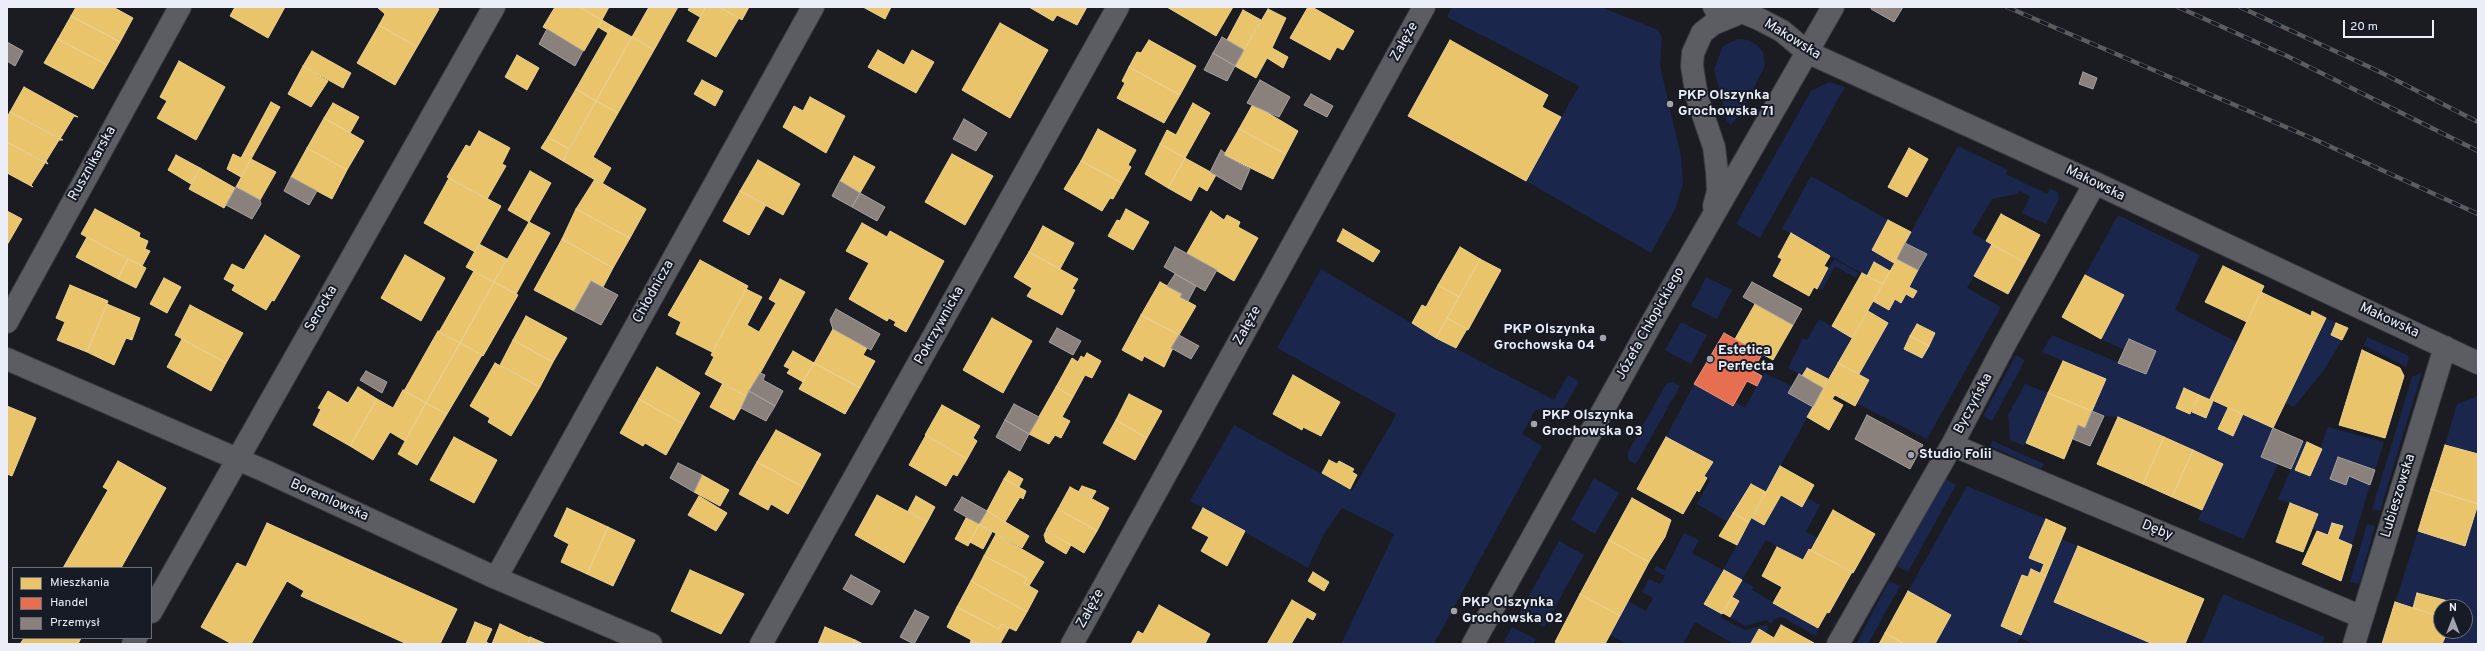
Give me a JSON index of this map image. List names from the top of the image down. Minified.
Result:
{"streets":{"street":["Makowska","Załęże","Rusznikarska","Chłodnicza","Serocka","Józefa Chłopickiego","Pokrzywnicka","Byczyńska","Lubieszowska","Boremlowska","Dęby"]},"crossings":[["Makowska","Józefa Chłopickiego"],["Makowska","Byczyńska"],["Makowska","Lubieszowska"],["Chłodnicza","Boremlowska"],["Serocka","Boremlowska"],["Byczyńska","Dęby"],["Lubieszowska","Dęby"]],"places":["PKP Olszynka Grochowska 71","PKP Olszynka Grochowska 04","Estetica Perfecta","PKP Olszynka Grochowska 03","Studio Folii","PKP Olszynka Grochowska 02"],"legend":["Mieszkania","Handel","Przemysł"],"scale_bar":"20 m","north":"top"}
